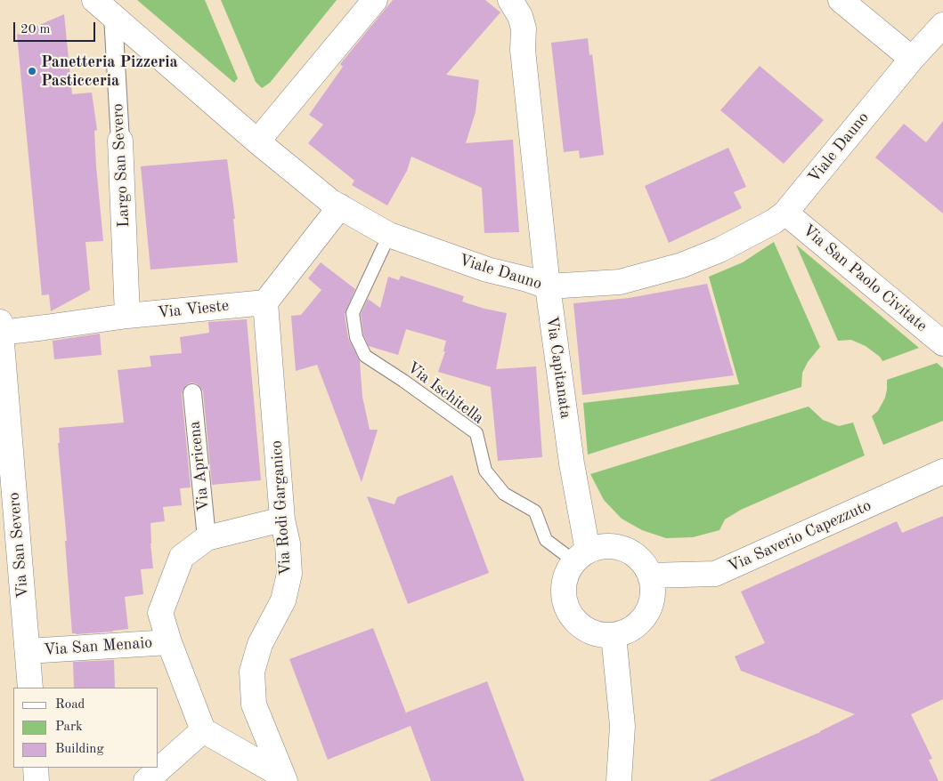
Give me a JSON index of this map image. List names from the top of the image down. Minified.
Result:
{"streets":{"street":["Viale Dauno","Largo San Severo","Via San Paolo Civitate","Via Vieste","Via Capitanata","Via Apricena","Via Rodi Garganico","Via Saverio Capezzuto","Via San Severo","Via San Menaio"],"lane":["Via Ischitella"]},"crossings":[["Viale Dauno","Largo San Severo"],["Viale Dauno","Via San Paolo Civitate"],["Viale Dauno","Via Capitanata"],["Viale Dauno","Via Ischitella"],["Largo San Severo","Via Vieste"],["Via Vieste","Via Rodi Garganico"],["Via Vieste","Via San Severo"],["Via Capitanata","Via Ischitella"],["Via Capitanata","Via Saverio Capezzuto"],["Via Ischitella","Via Saverio Capezzuto"],["Via San Severo","Via San Menaio"]],"places":["Panetteria Pizzeria Pasticceria"],"legend":["Road","Park","Building"],"scale_bar":"20 m"}
